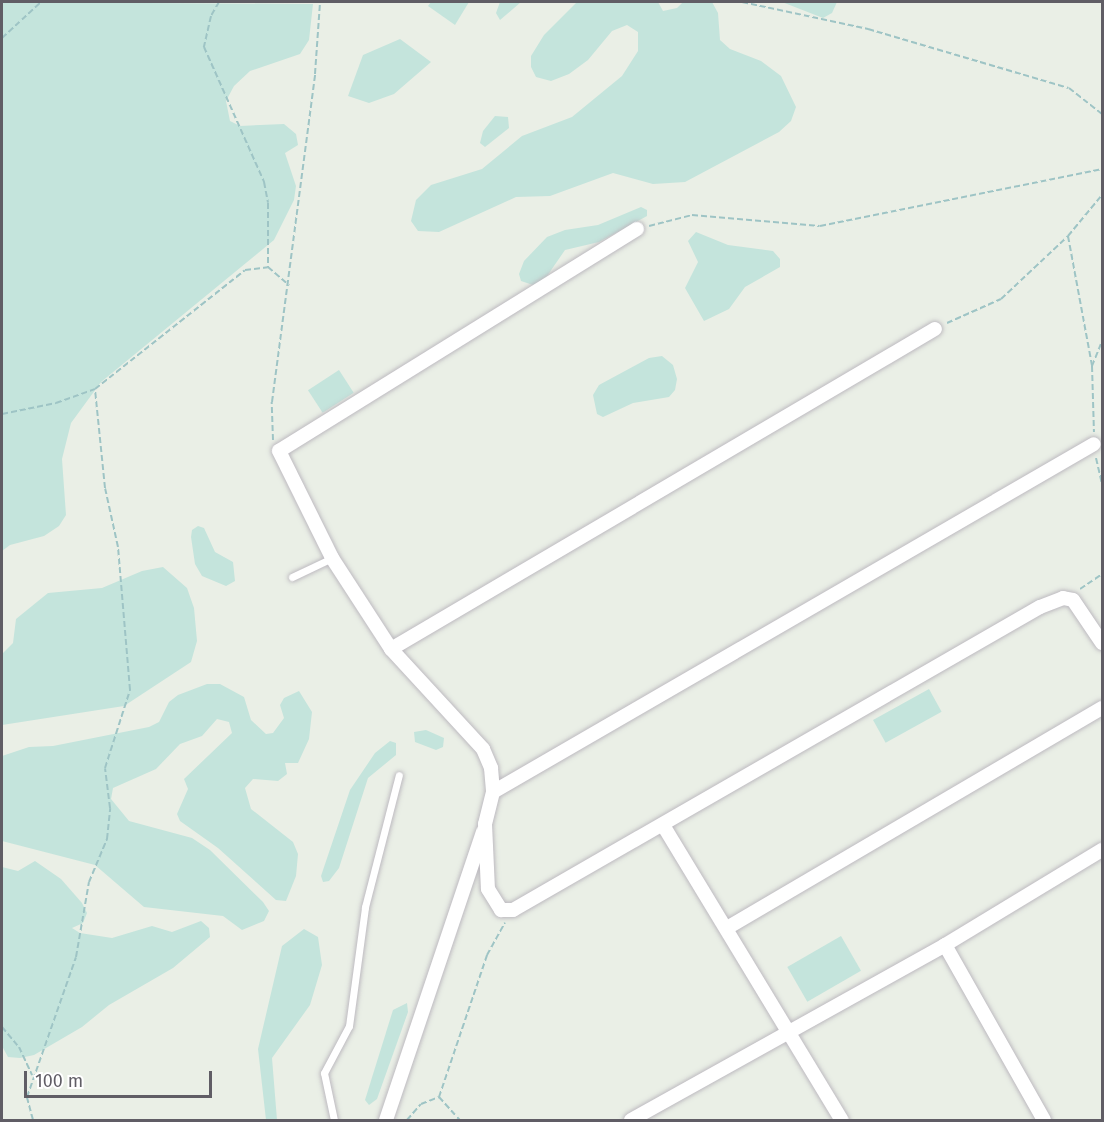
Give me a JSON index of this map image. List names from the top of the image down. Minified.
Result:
{"scale_bar":"100 m"}
